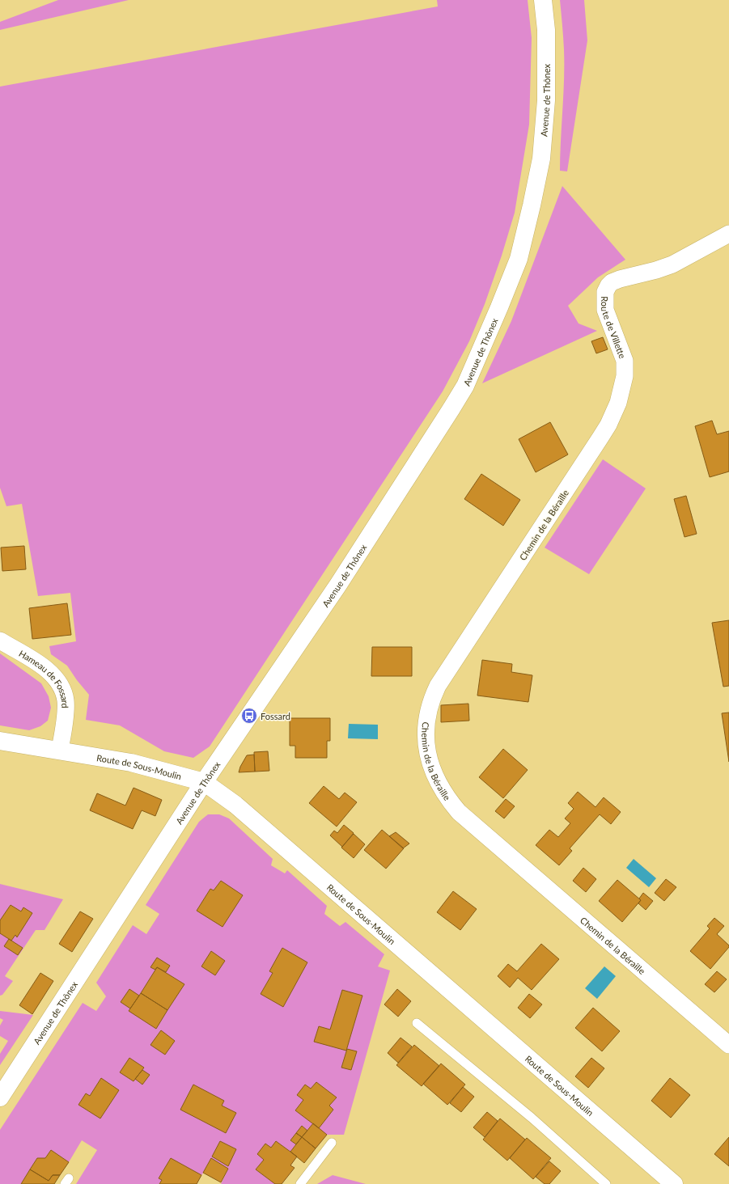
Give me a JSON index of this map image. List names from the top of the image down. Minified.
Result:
{"streets":{"main road":["Avenue de Thônex","Route de Sous-Moulin"],"street":["Route de Villette","Chemin de la Béraille","Hameau de Fossard"]},"crossings":[["Avenue de Thônex","Route de Sous-Moulin"],["Route de Villette","Chemin de la Béraille"],["Hameau de Fossard","Route de Sous-Moulin"]],"places":{"bus stop":["Fossard"]}}
